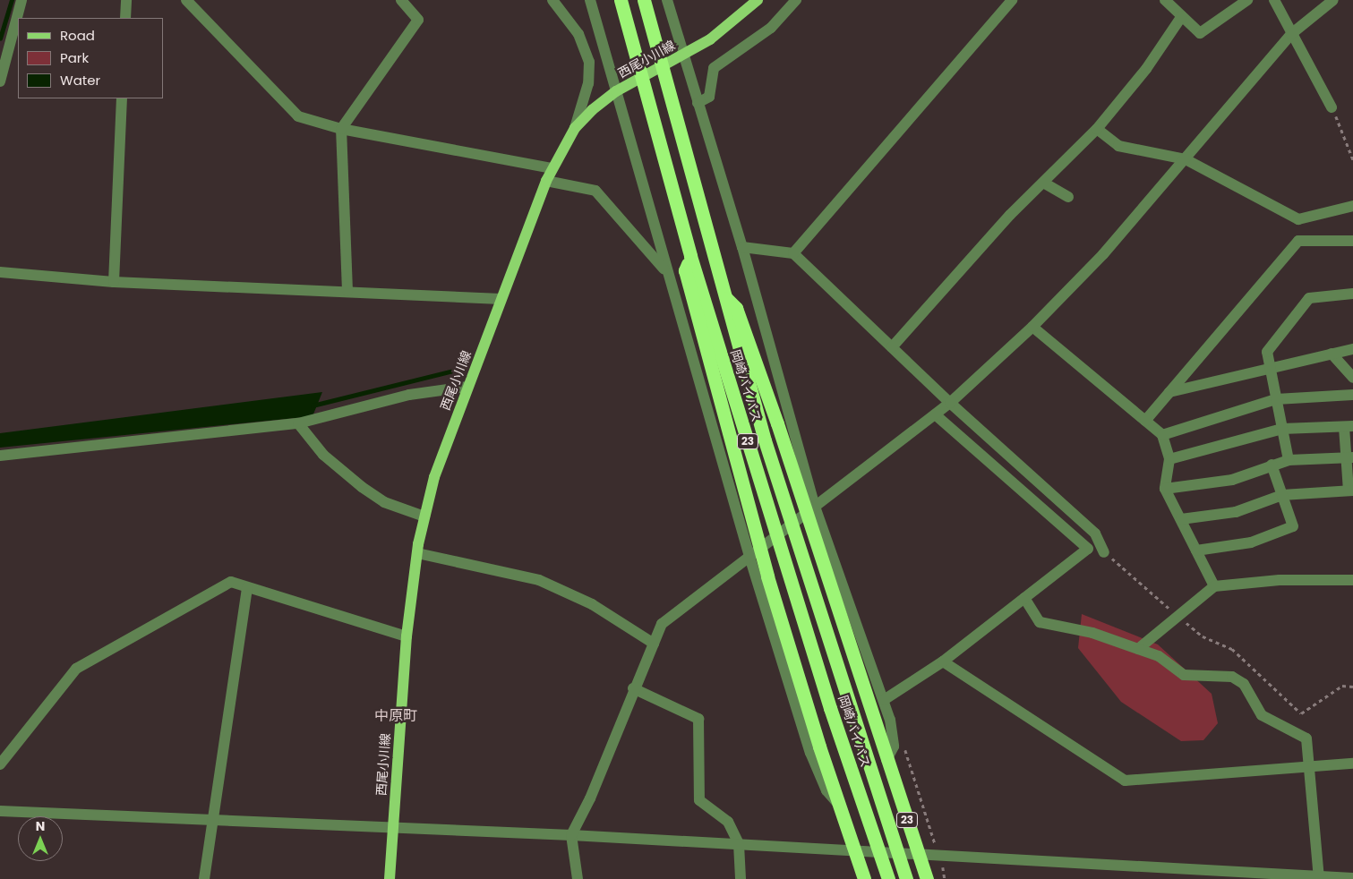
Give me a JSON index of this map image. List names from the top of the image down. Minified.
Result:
{"streets":{"highway":["岡崎バイパス","23"],"main road":["西尾小川線"]},"crossings":[["岡崎バイパス","23"]],"districts":["中原町"],"legend":["Road","Park","Water"],"north":"top"}
